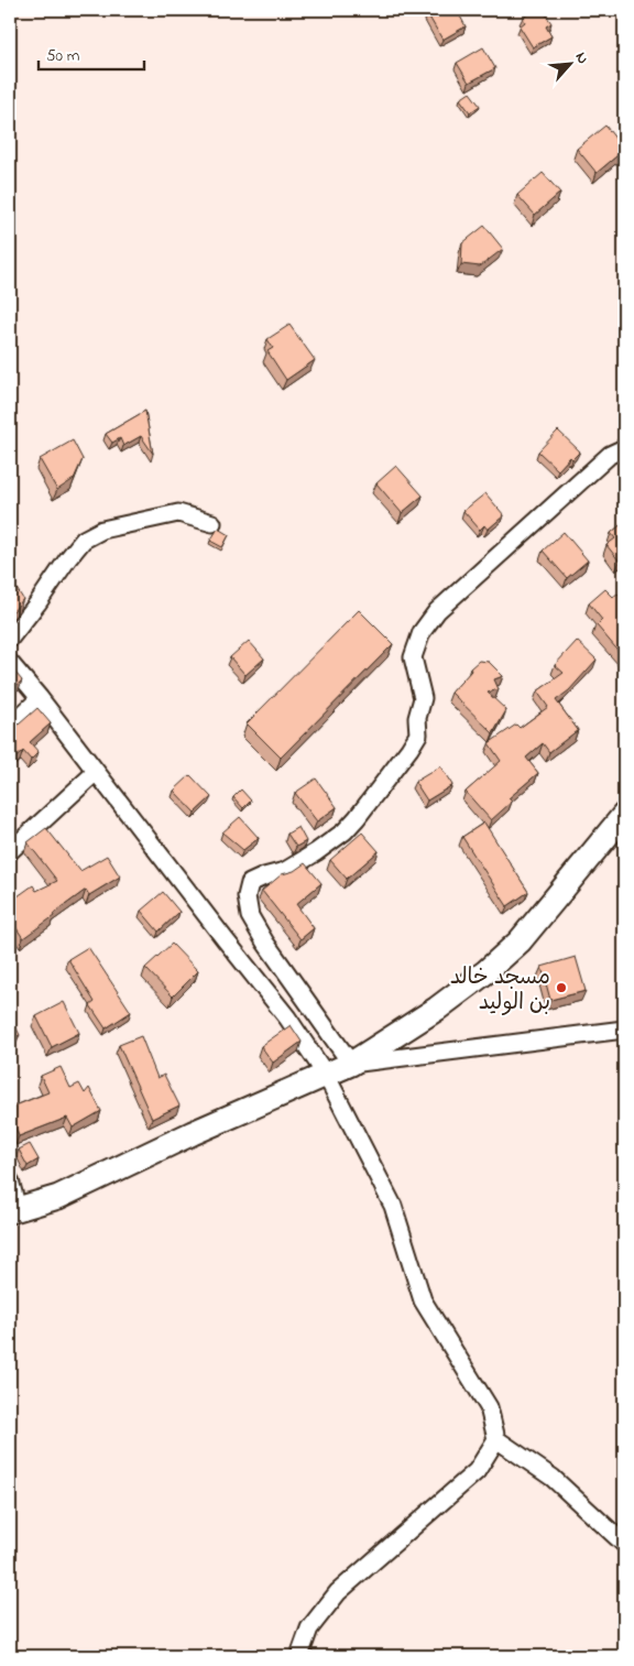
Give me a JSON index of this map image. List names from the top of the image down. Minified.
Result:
{"places":["مسجد خالد بن الوليد"],"scale_bar":"50 m","north":"top right"}
